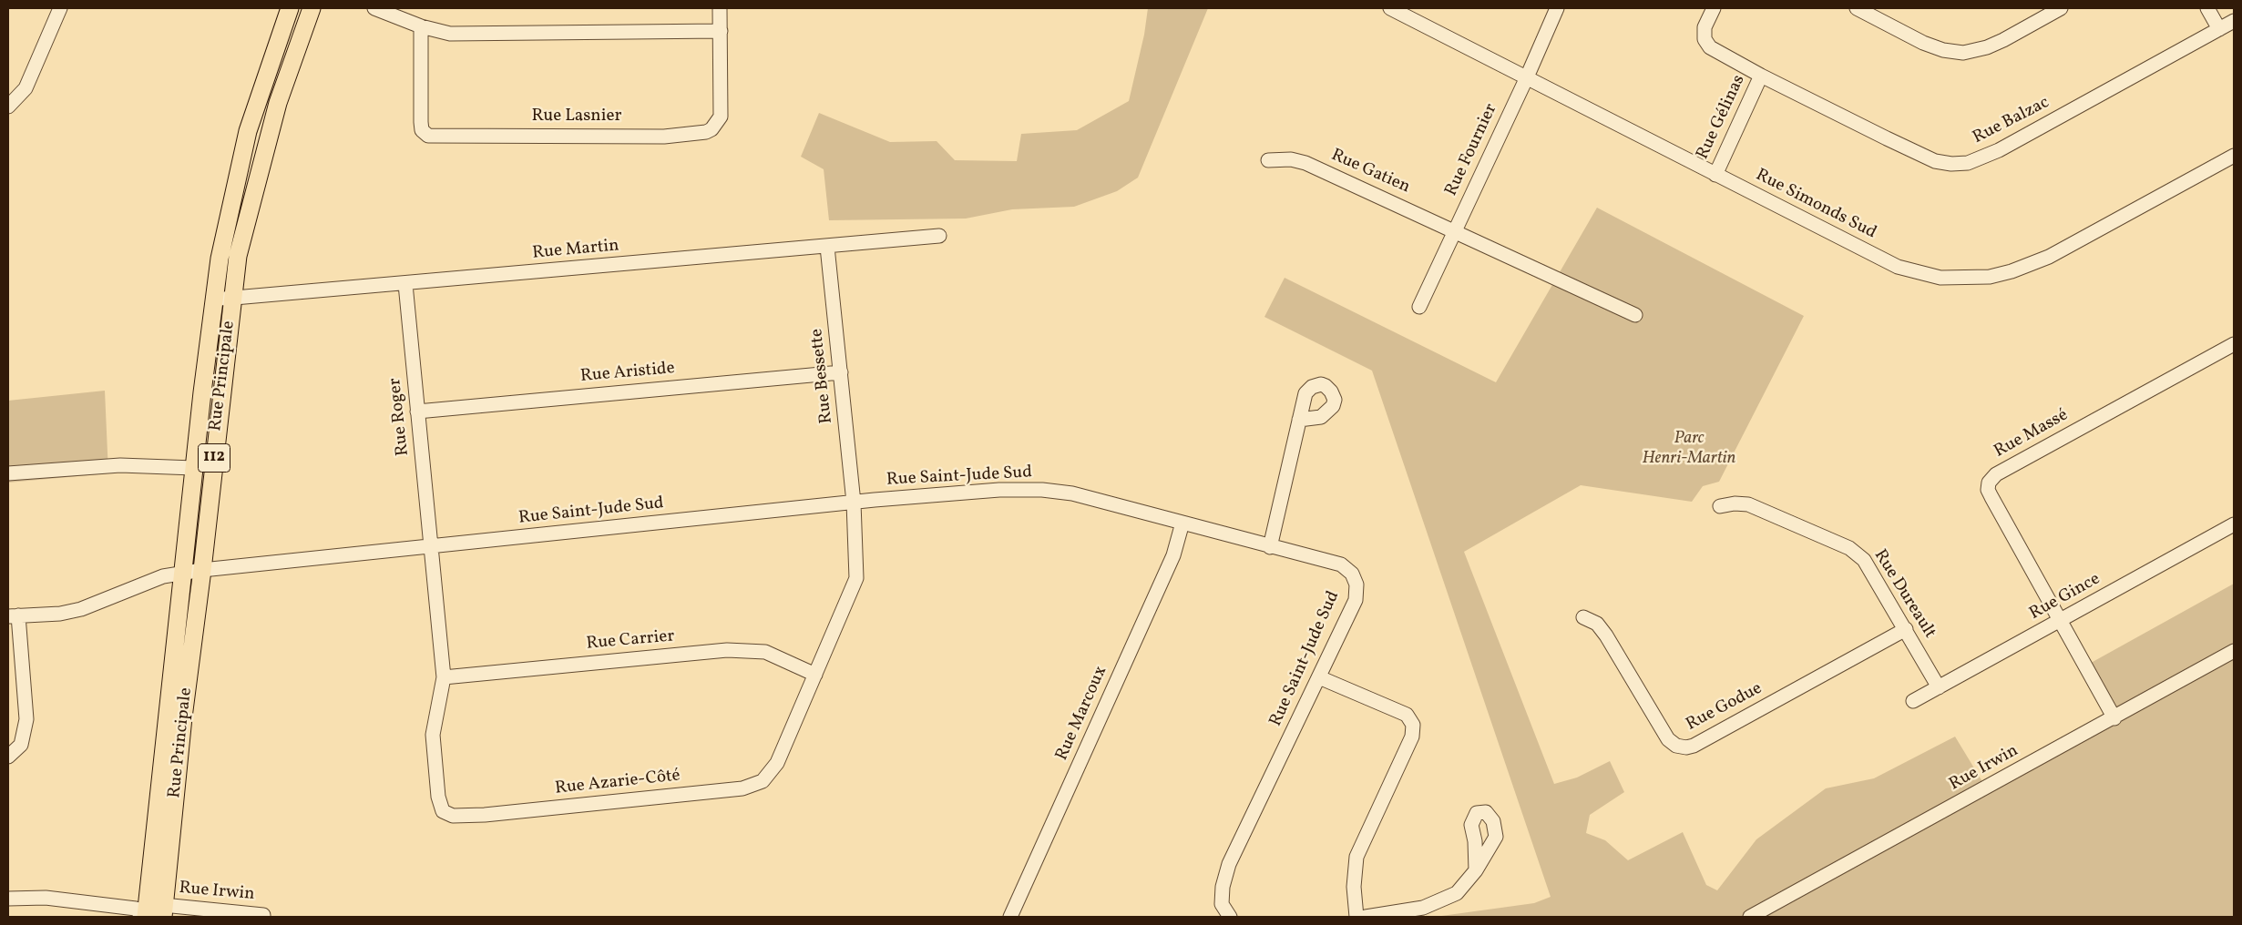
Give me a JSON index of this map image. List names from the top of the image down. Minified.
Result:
{"streets":{"main road":["Rue Principale","112"],"street":["Rue Lasnier","Rue Gélinas","Rue Balzac","Rue Fournier","Rue Gatien","Rue Simonds Sud","Rue Martin","Rue Aristide","Rue Bessette","Rue Roger","Rue Massé","Rue Saint-Jude Sud","Rue Dureault","Rue Gince","Rue Carrier","Rue Godue","Rue Marcoux","Rue Irwin","Rue Azarie-Côté"]},"crossings":[["Rue Gélinas","Rue Balzac"],["Rue Gélinas","Rue Simonds Sud"],["Rue Fournier","Rue Gatien"],["Rue Fournier","Rue Simonds Sud"],["Rue Martin","Rue Principale"],["Rue Martin","Rue Bessette"],["Rue Martin","Rue Roger"],["Rue Aristide","Rue Bessette"],["Rue Aristide","Rue Roger"],["Rue Principale","Rue Saint-Jude Sud"],["Rue Principale","Rue Irwin"],["Rue Bessette","Rue Saint-Jude Sud"],["Rue Bessette","Rue Azarie-Côté"],["Rue Roger","Rue Saint-Jude Sud"],["Rue Roger","Rue Azarie-Côté"],["Rue Massé","Rue Gince"],["Rue Massé","Rue Irwin"],["Rue Saint-Jude Sud","Rue Marcoux"],["Rue Saint-Jude Sud","Rue Azarie-Côté"],["Rue Dureault","Rue Gince"],["Rue Dureault","Rue Godue"],["Rue Carrier","Rue Azarie-Côté"]],"parks":["Parc Henri-Martin"]}
